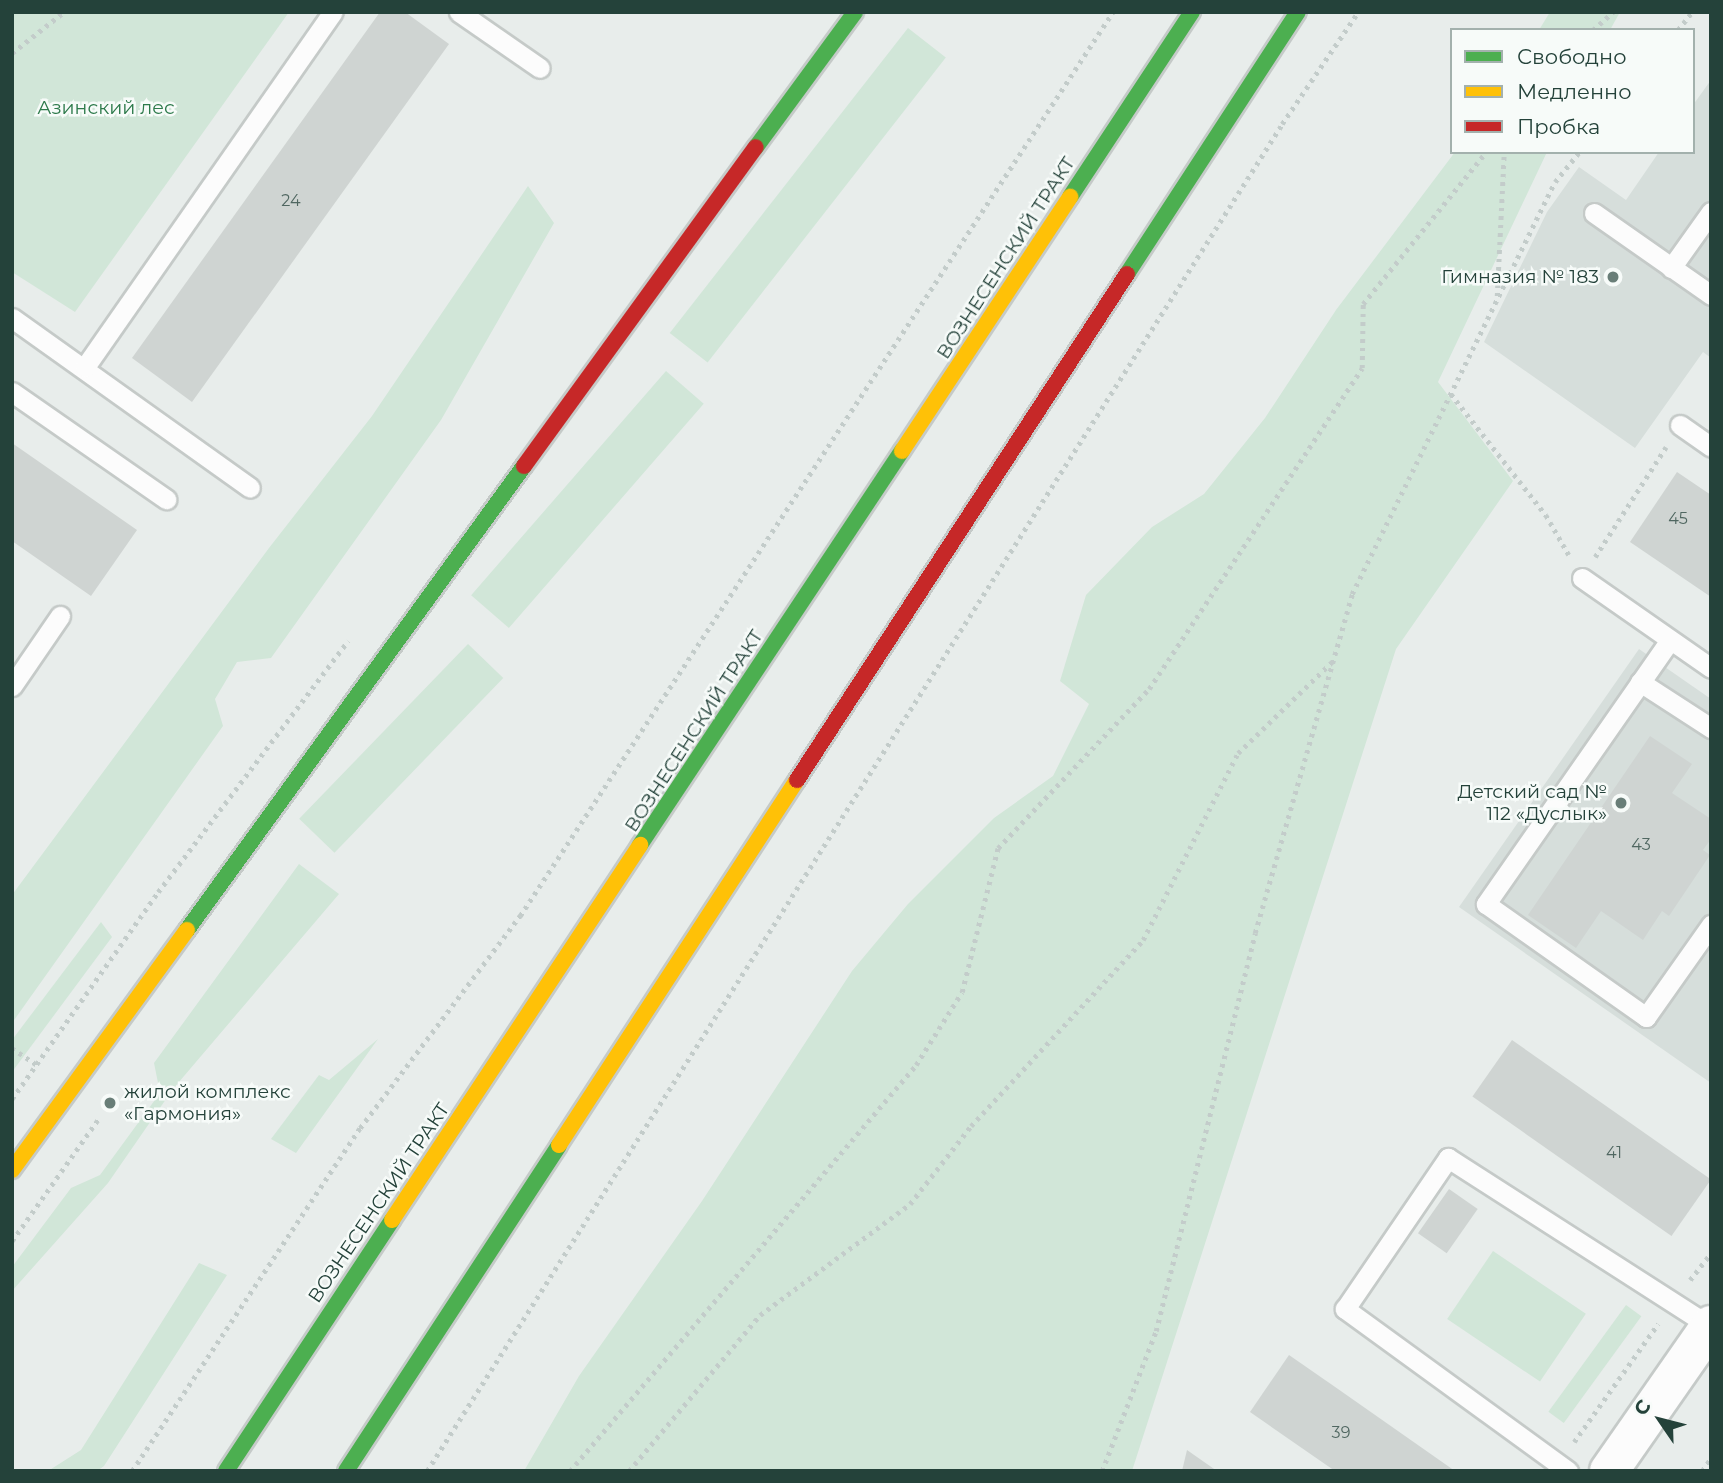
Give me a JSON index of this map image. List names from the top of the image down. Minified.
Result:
{"streets":{"main road":["ВОЗНЕСЕНСКИЙ ТРАКТ"]},"parks":["Азинский лес"],"places":["Гимназия № 183","Детский сад № 112 «Дуслык»","жилой комплекс «Гармония»"],"house_numbers":["24","45","43","41","39"],"legend":["Свободно","Медленно","Пробка"],"north":"top left"}
